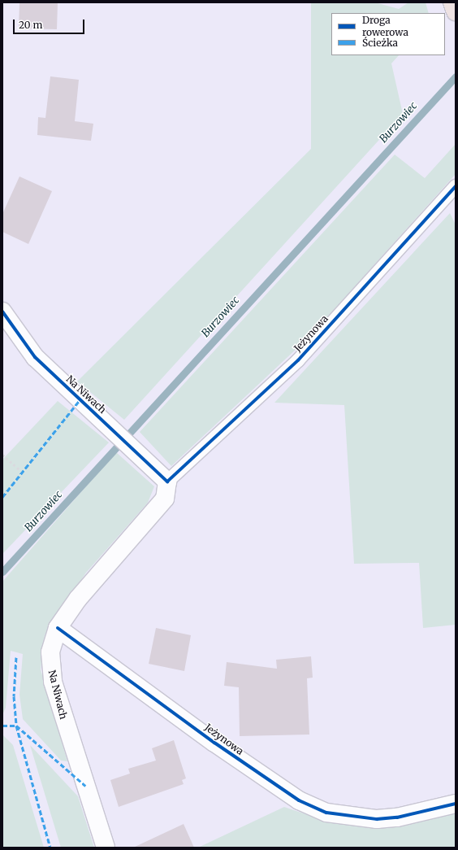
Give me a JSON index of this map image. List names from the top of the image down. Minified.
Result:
{"streets":{"street":["Jeżynowa","Na Niwach"]},"crossings":[["Jeżynowa","Na Niwach"]],"water":["Burzowiec"],"legend":["Droga rowerowa","Ścieżka"],"scale_bar":"20 m"}
